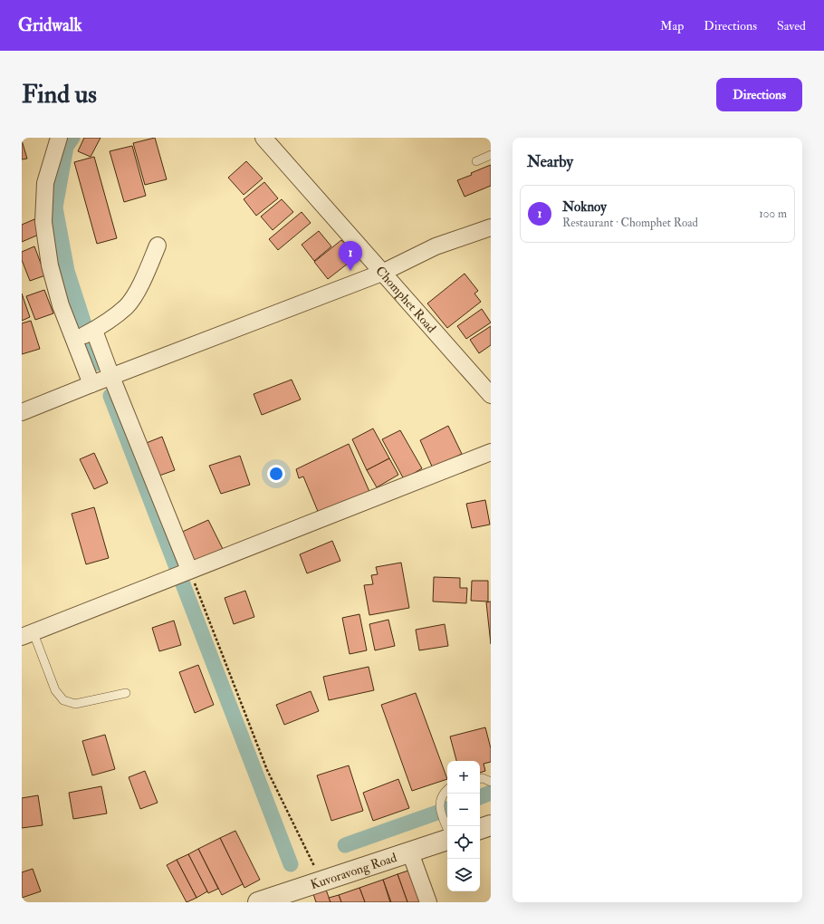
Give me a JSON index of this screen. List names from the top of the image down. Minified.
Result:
{"streets":{"street":["Chomphet Road","Kuvoravong Road"]},"page":{"header":"Gridwalk","nav":["Map","Directions","Saved"],"buttons":"Directions","title":"Find us","heading":"Nearby","list":[{"mark":"1","name":"Noknoy","note":"Restaurant · Chomphet Road","value":"100 m"}],"pins":"1","map_buttons":["+","−"]}}
